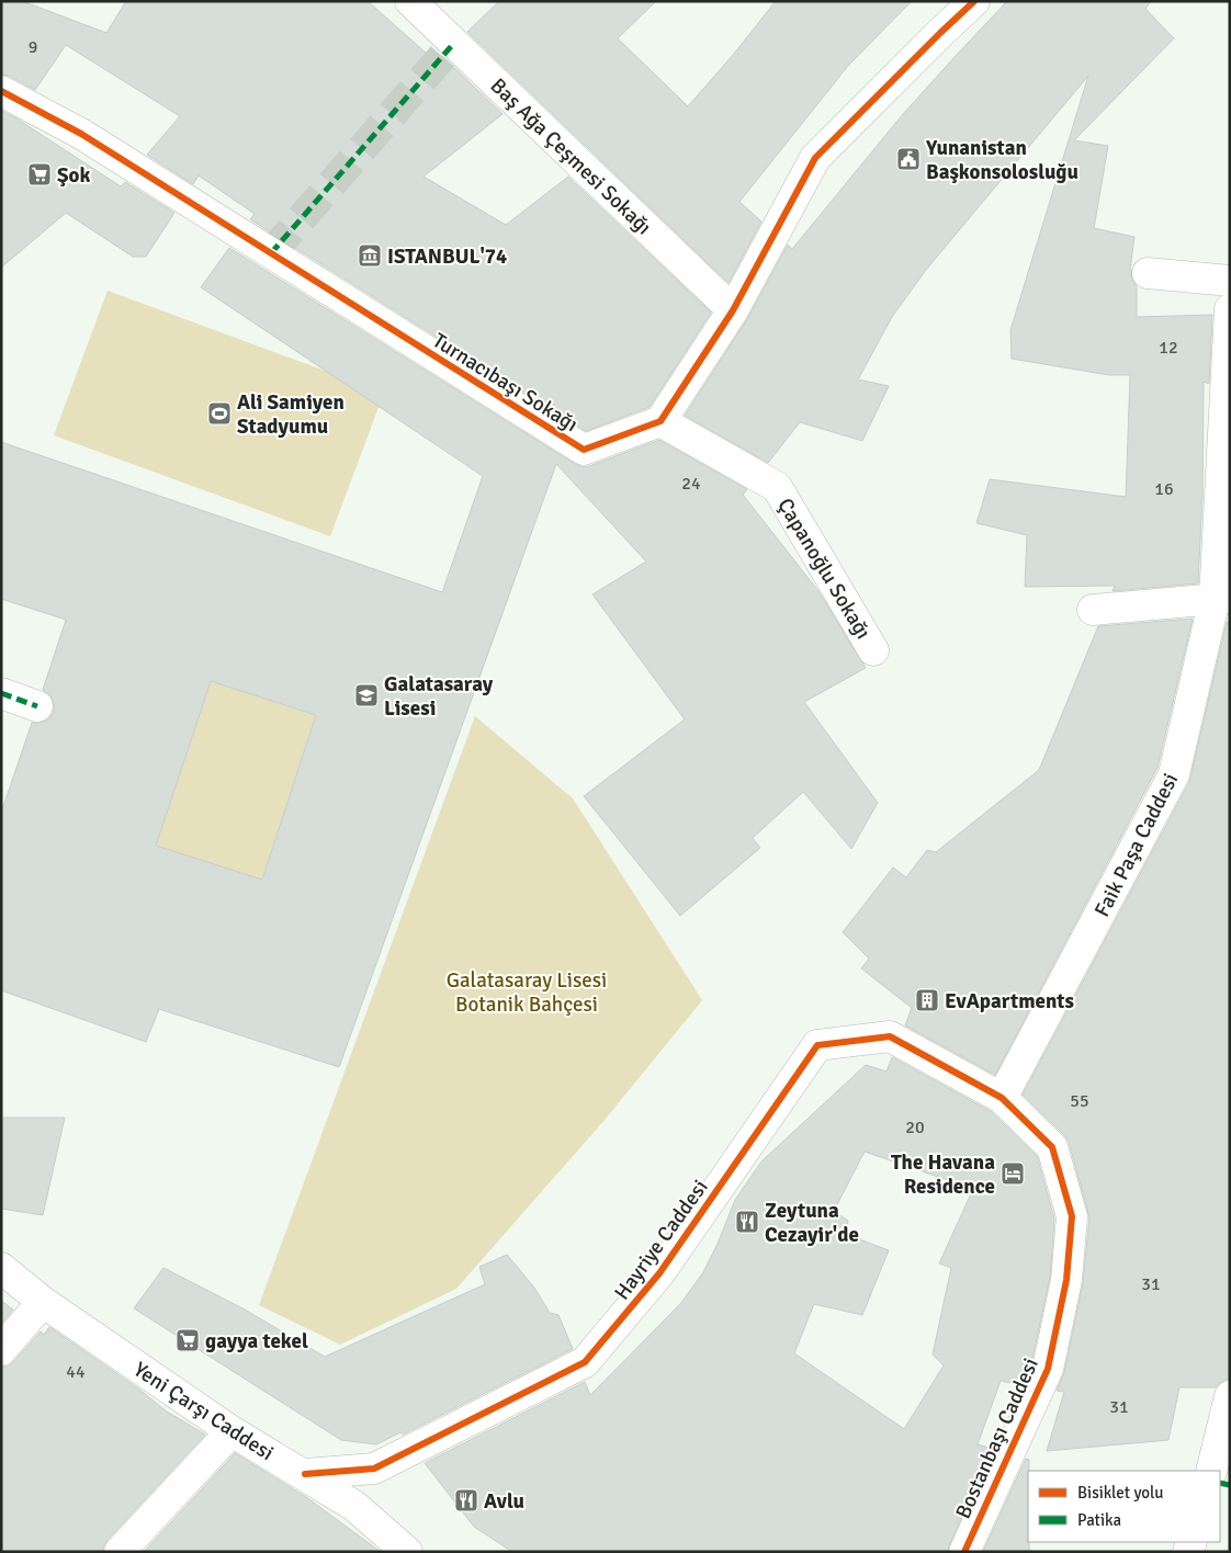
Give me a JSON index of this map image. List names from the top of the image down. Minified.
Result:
{"streets":{"street":["Baş Ağa Çeşmesi Sokağı","Turnacıbaşı Sokağı","Çapanoğlu Sokağı","Faik Paşa Caddesi","Hayriye Caddesi","Yeni Çarşı Caddesi","Bostanbaşı Caddesi"]},"crossings":[["Turnacıbaşı Sokağı","Çapanoğlu Sokağı"],["Faik Paşa Caddesi","Hayriye Caddesi"],["Faik Paşa Caddesi","Bostanbaşı Caddesi"],["Hayriye Caddesi","Yeni Çarşı Caddesi"],["Hayriye Caddesi","Bostanbaşı Caddesi"]],"parks":["Galatasaray Lisesi Botanik Bahçesi"],"places":{"public building":["Yunanistan Başkonsolosluğu"],"supermarket":["Şok","gayya tekel"],"museum":["ISTANBUL'74"],"sports":["Ali Samiyen Stadyumu"],"school or university":["Galatasaray Lisesi"],"building":["EvApartments"],"hotel":["The Havana Residence"],"restaurant":["Zeytuna Cezayir'de","Avlu"]},"house_numbers":["9","12","24","16","55","20","31","44","31"],"legend":["Bisiklet yolu","Patika"]}
